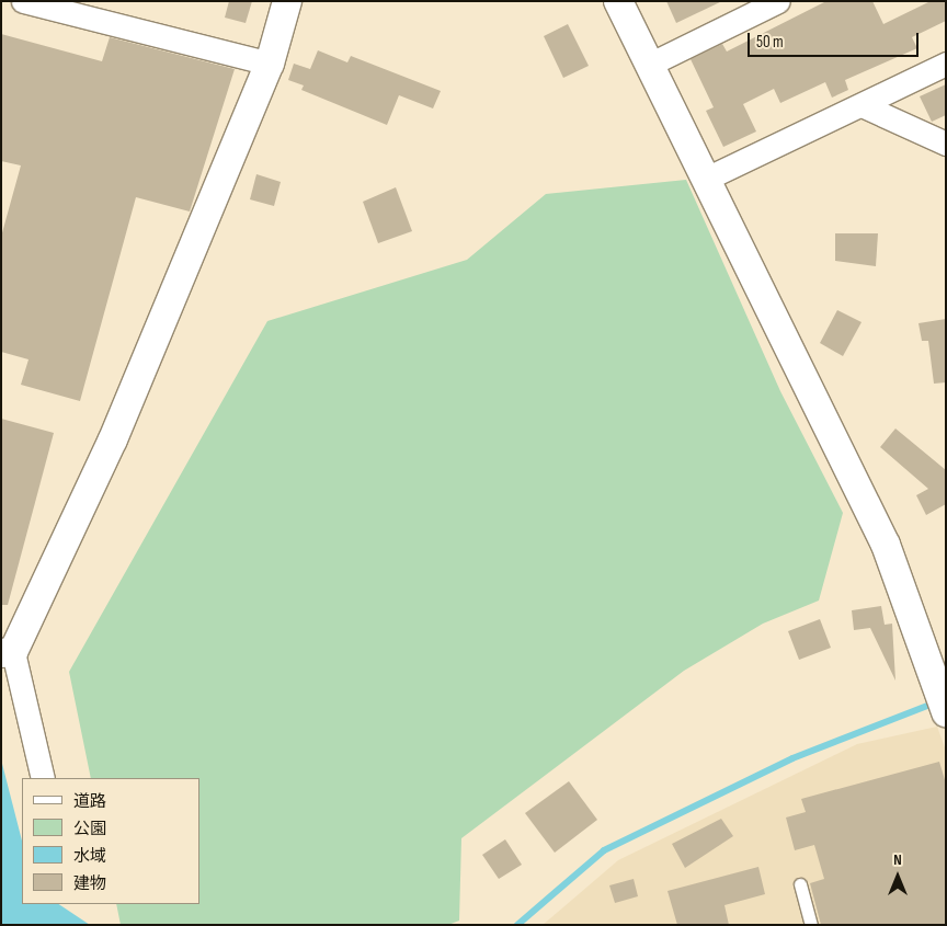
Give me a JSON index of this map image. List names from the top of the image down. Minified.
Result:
{"legend":["道路","公園","水域","建物"],"scale_bar":"50 m","north":"top"}
